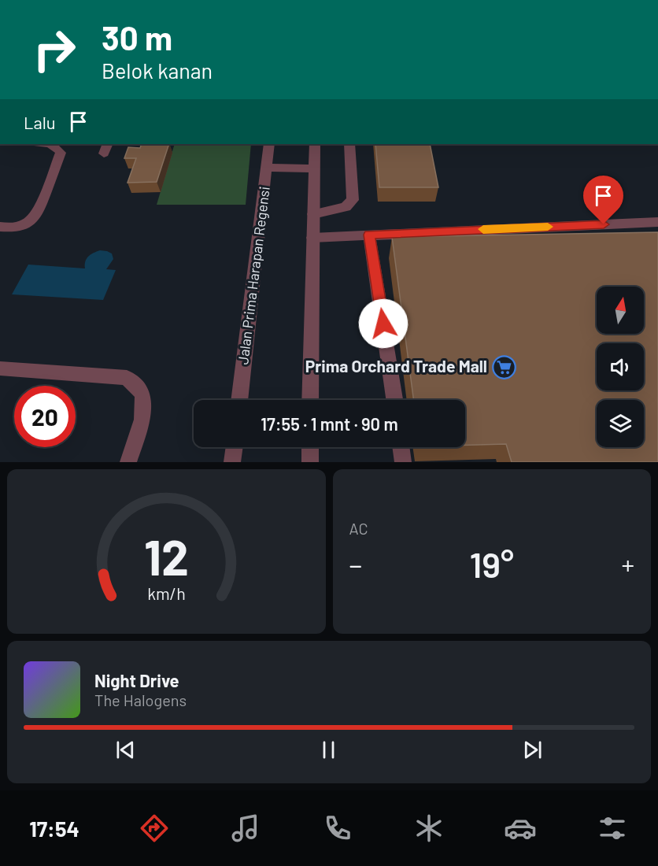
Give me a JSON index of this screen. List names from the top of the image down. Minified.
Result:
{"streets":{"street":["Jalan Prima Harapan Regensi"]},"places":{"supermarket":["Prima Orchard Trade Mall"]},"north":"top","page":{"turn":["30 m","Belok kanan"],"then":"Lalu","limit":"20","trip":"17:55 · 1 mnt · 90 m","tile":"AC","heat":["−","19°","+"],"song":["Night Drive","The Halogens"],"tabs":"17:54","gauge":["12","km/h"]}}
